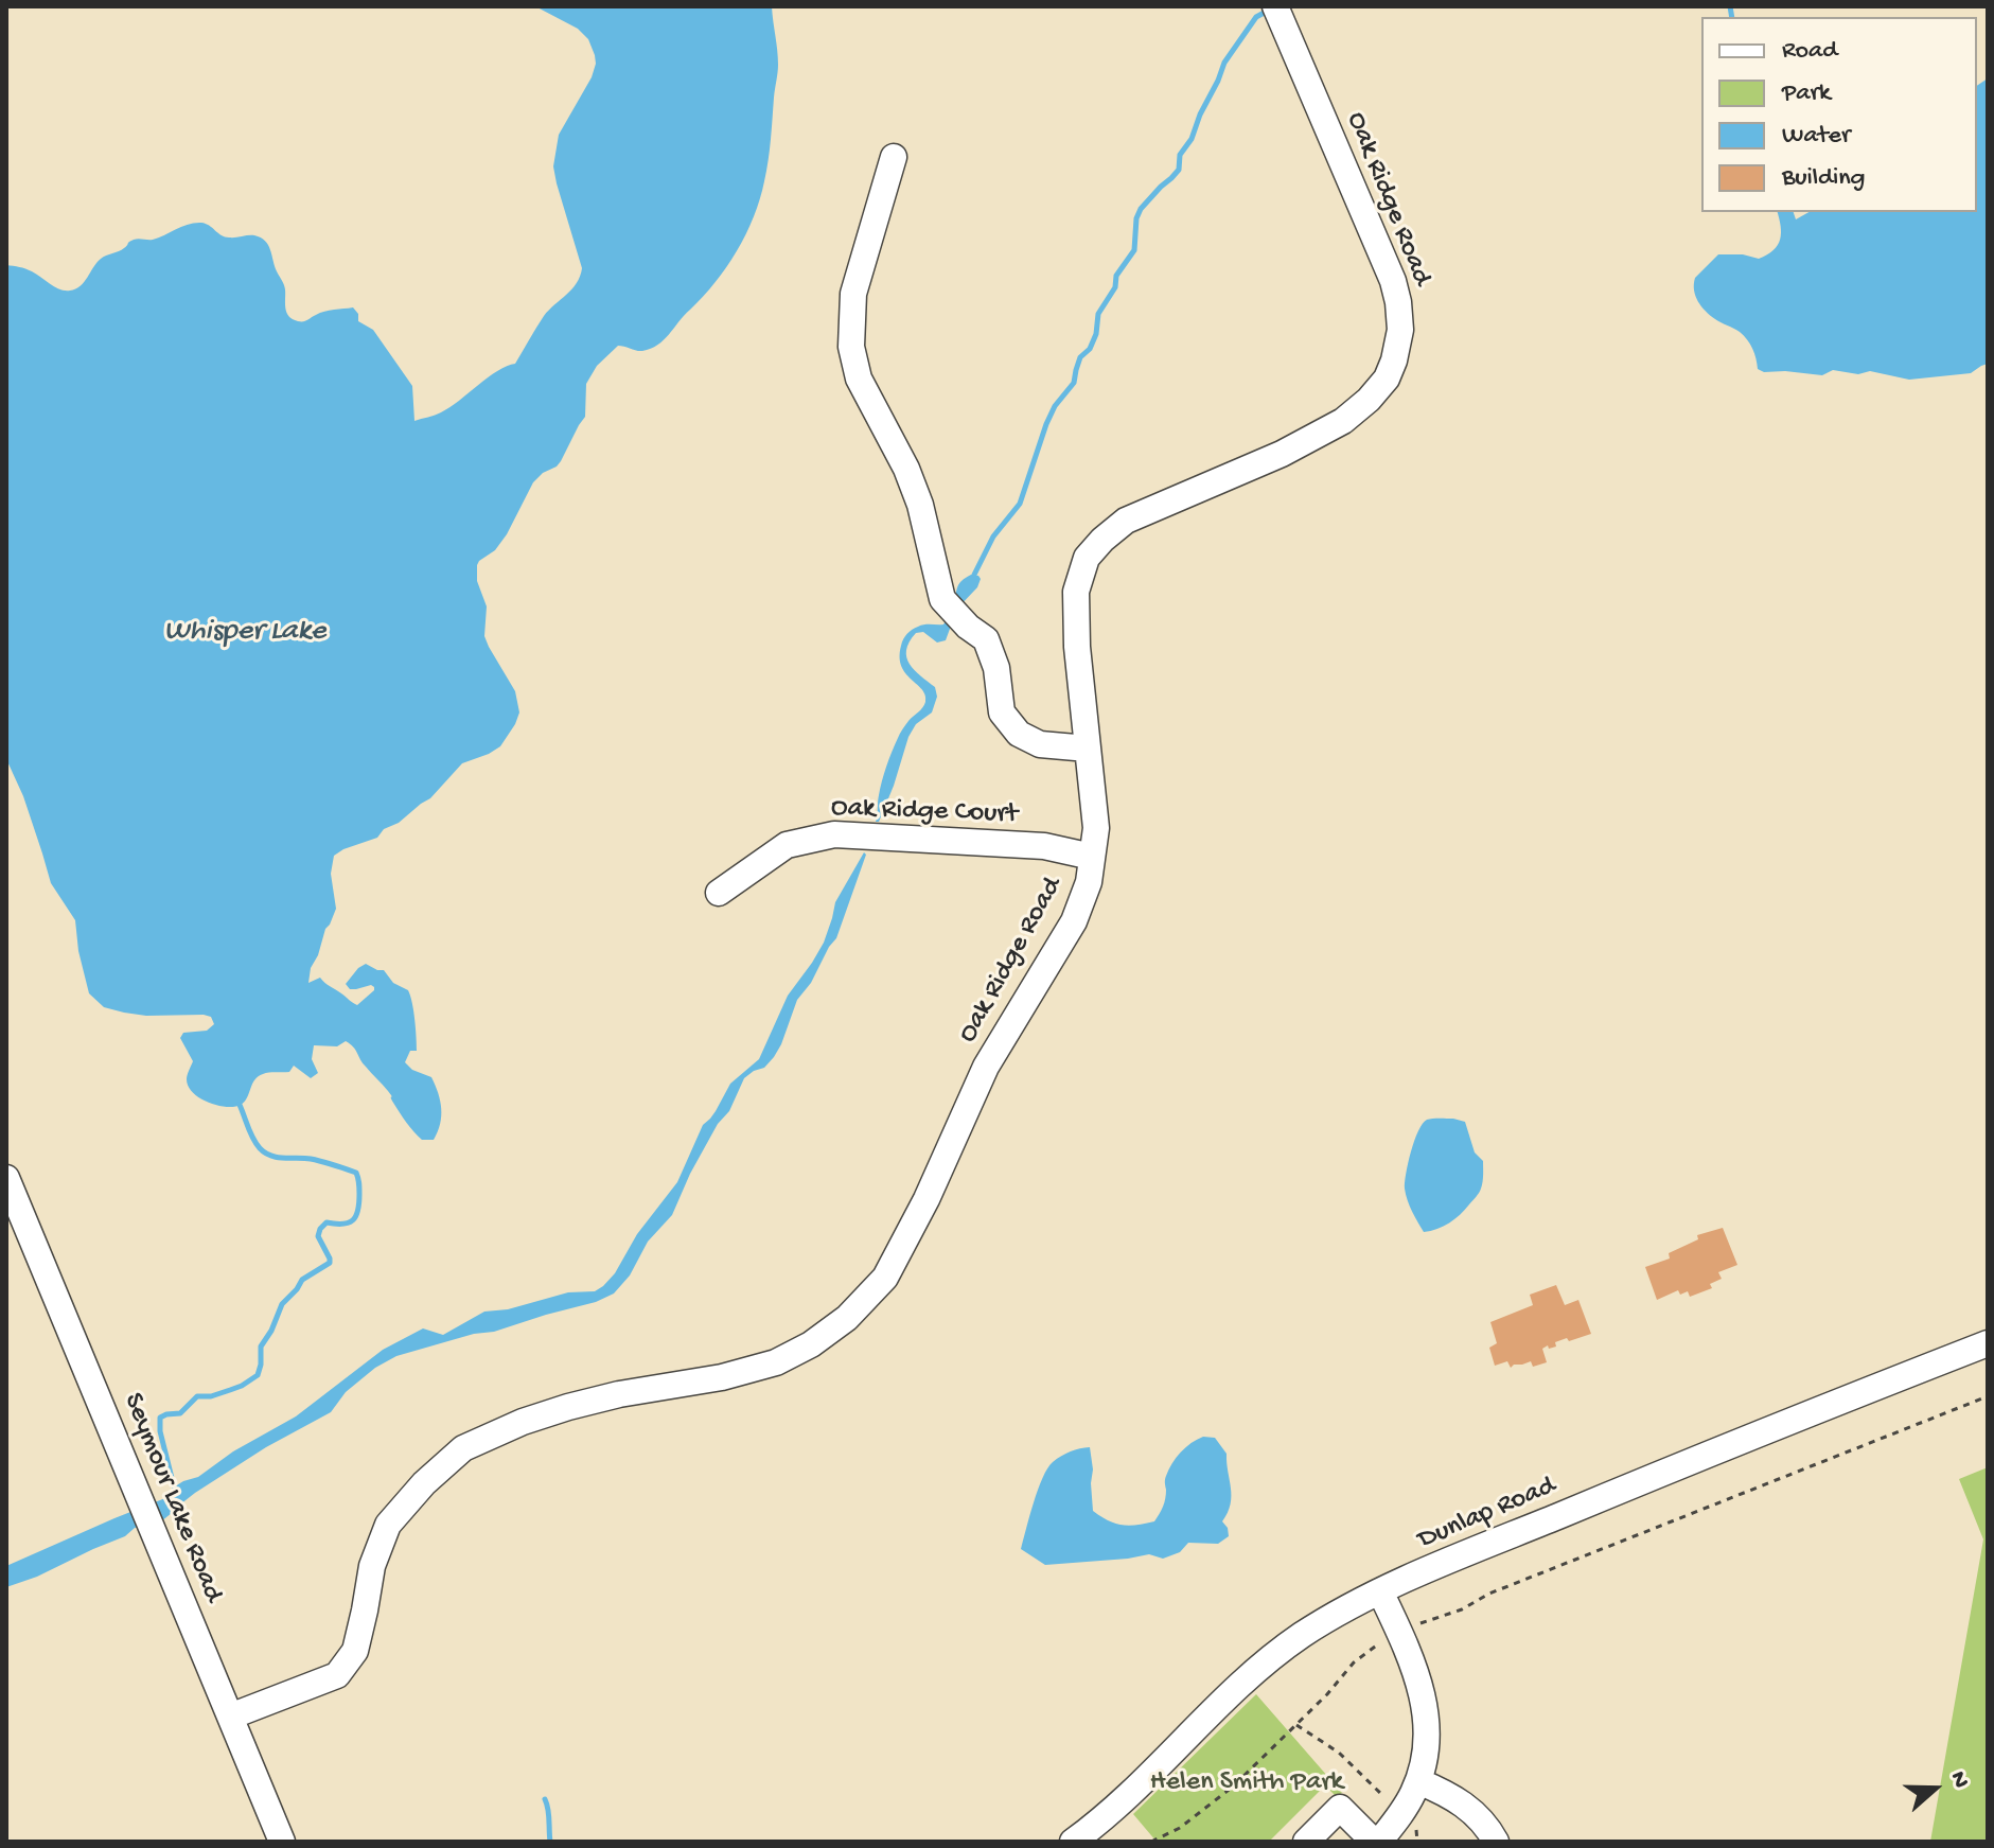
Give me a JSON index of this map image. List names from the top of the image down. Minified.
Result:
{"streets":{"street":["Oak Ridge Road","Oak Ridge Court","Seymour Lake Road","Dunlap Road"]},"crossings":[["Oak Ridge Road","Oak Ridge Court"],["Oak Ridge Road","Seymour Lake Road"]],"water":["Whisper Lake"],"parks":["Helen Smith Park"],"legend":["Road","Park","Water","Building"],"north":"right"}
